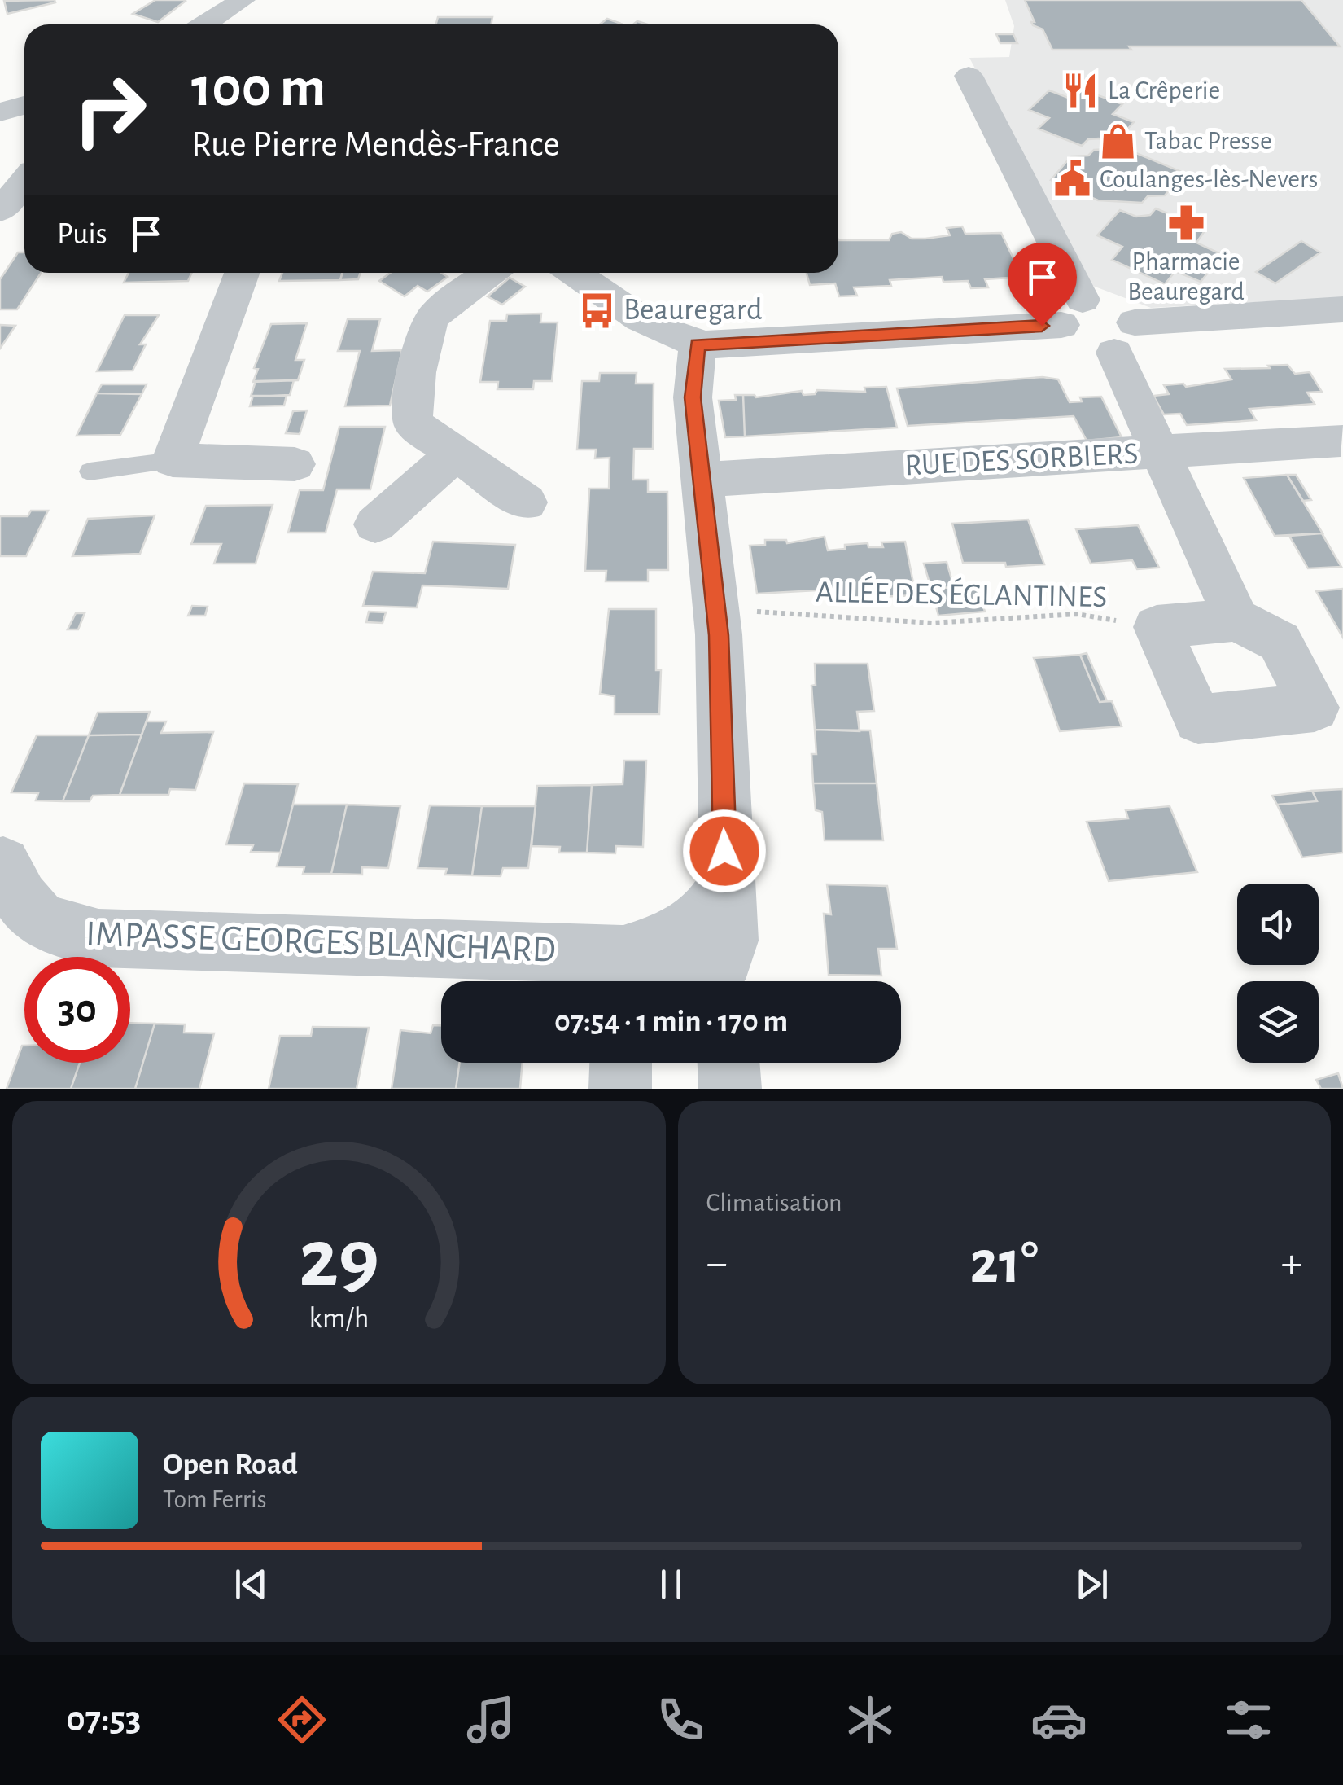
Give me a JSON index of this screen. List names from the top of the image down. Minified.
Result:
{"streets":{"street":["RUE DES SORBIERS","IMPASSE GEORGES BLANCHARD"],"path":["ALLÉE DES ÉGLANTINES"]},"places":{"restaurant":["La Crêperie"],"shop":["Tabac Presse"],"public building":["Coulanges-lès-Nevers"],"pharmacy":["Pharmacie Beauregard"],"bus stop":["Beauregard"]},"page":{"turn":["100 m","Rue Pierre Mendès-France"],"then":"Puis","limit":"30","trip":"07:54 · 1 min · 170 m","tile":"Climatisation","heat":["−","21°","+"],"song":["Open Road","Tom Ferris"],"tabs":"07:53","gauge":["29","km/h"]}}
